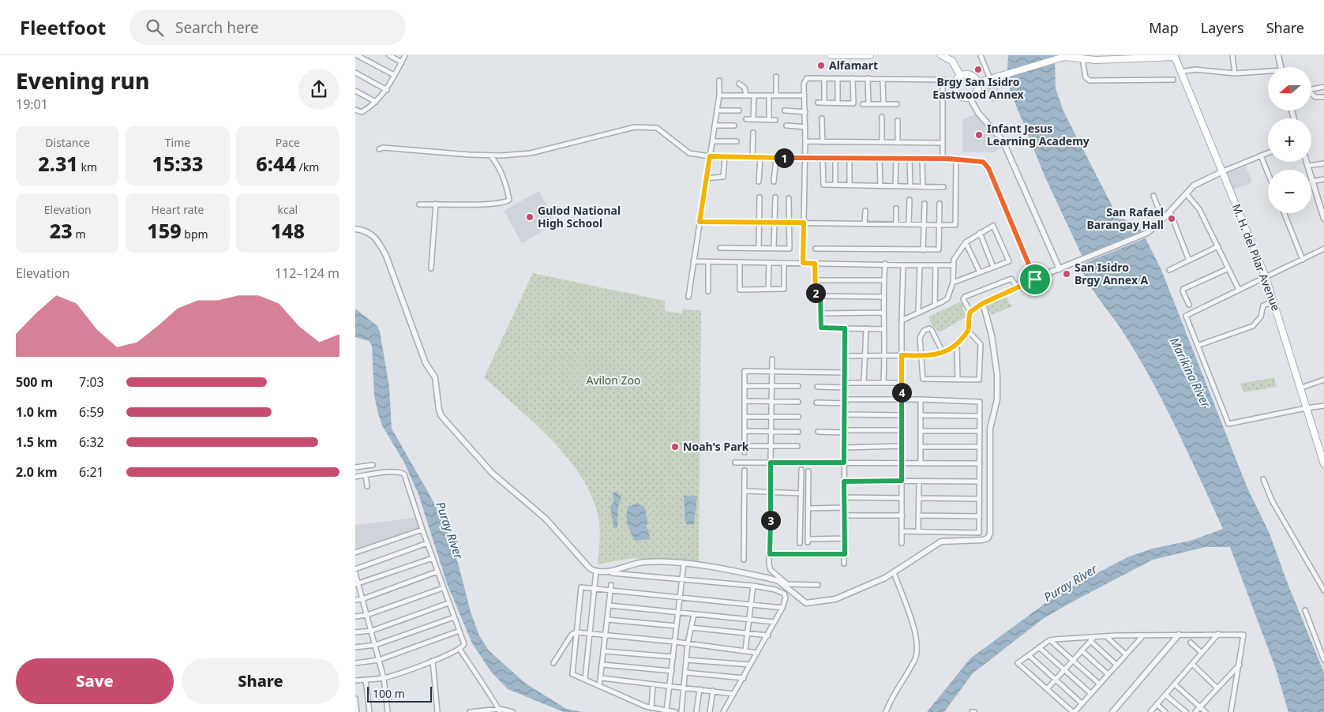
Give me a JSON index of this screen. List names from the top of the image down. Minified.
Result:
{"streets":{"main road":["M. H. del Pilar Avenue"]},"water":["Marikina River","Puray River"],"parks":["Avilon Zoo"],"places":["Alfamart","Brgy San Isidro Eastwood Annex","Infant Jesus Learning Academy","Gulod National High School","San Rafael Barangay Hall","San Isidro Brgy Annex A","Noah's Park"],"scale_bar":"100 m","north":"left","page":{"header":"Fleetfoot","search":"Search here","nav":["Map","Layers","Share"],"heading":["Evening run","19:01"],"map_buttons":["+","−"],"stats":[["Distance","2.31 km"],["Time","15:33"],["Pace","6:44 /km"],["Elevation","23 m"],["Heart rate","159 bpm"],["kcal","148"]],"pins":["1","2","4","3"],"chart":["Elevation","112–124 m"],"list":[{"name":"500 m","note":"7:03"},{"name":"1.0 km","note":"6:59"},{"name":"1.5 km","note":"6:32"},{"name":"2.0 km","note":"6:21"}],"buttons":["Save","Share"],"scale":"100 m"}}
